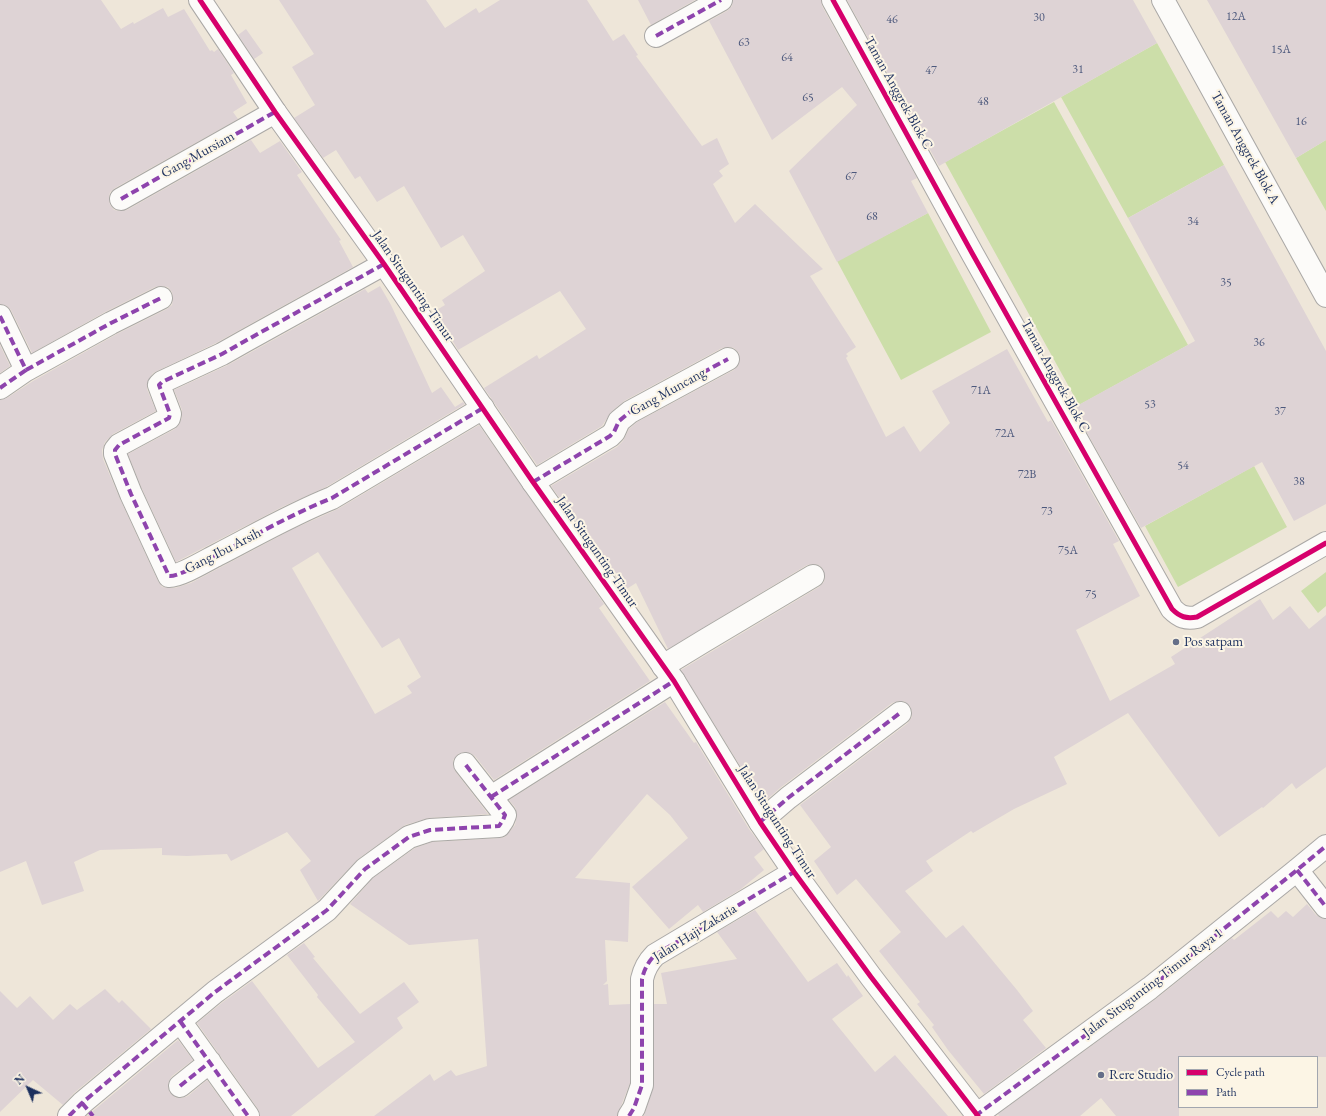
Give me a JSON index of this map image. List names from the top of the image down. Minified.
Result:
{"streets":{"street":["Taman Anggrek Blok C","Taman Anggrek Blok A","Gang Mursiam","Jalan Situgunting Timur","Gang Muncang","Gang Ibu Arsih","Jalan Haji Zakaria","Jalan Situgunting Timur Raya 1"]},"crossings":[["Gang Mursiam","Jalan Situgunting Timur"],["Jalan Situgunting Timur","Gang Muncang"],["Jalan Situgunting Timur","Gang Ibu Arsih"],["Jalan Situgunting Timur","Jalan Haji Zakaria"],["Jalan Situgunting Timur","Jalan Situgunting Timur Raya 1"]],"places":["Pos satpam","Rere Studio"],"house_numbers":["12A","30","46","63","15A","64","31","47","65","48","16","67","68","34","35","36","71A","53","37","72A","54","72B","38","73","75A","75"],"legend":["Cycle path","Path"],"north":"top left"}
